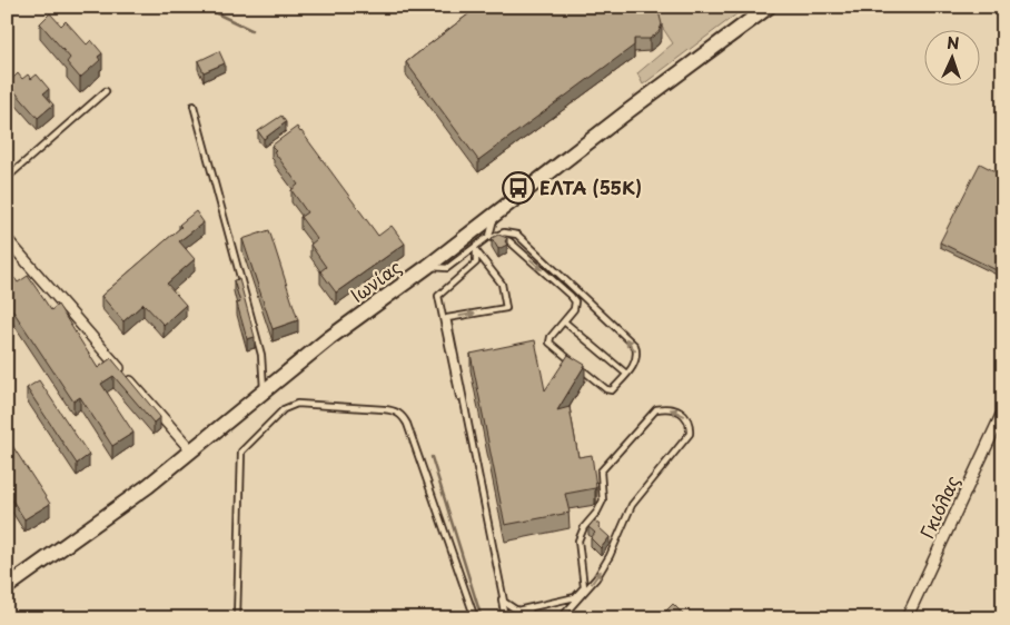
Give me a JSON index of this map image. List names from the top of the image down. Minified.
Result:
{"streets":{"street":["Ιωνίας","Γκιόλας"]},"places":{"bus stop":["ΕΛΤΑ (55Κ)"]},"north":"top"}
